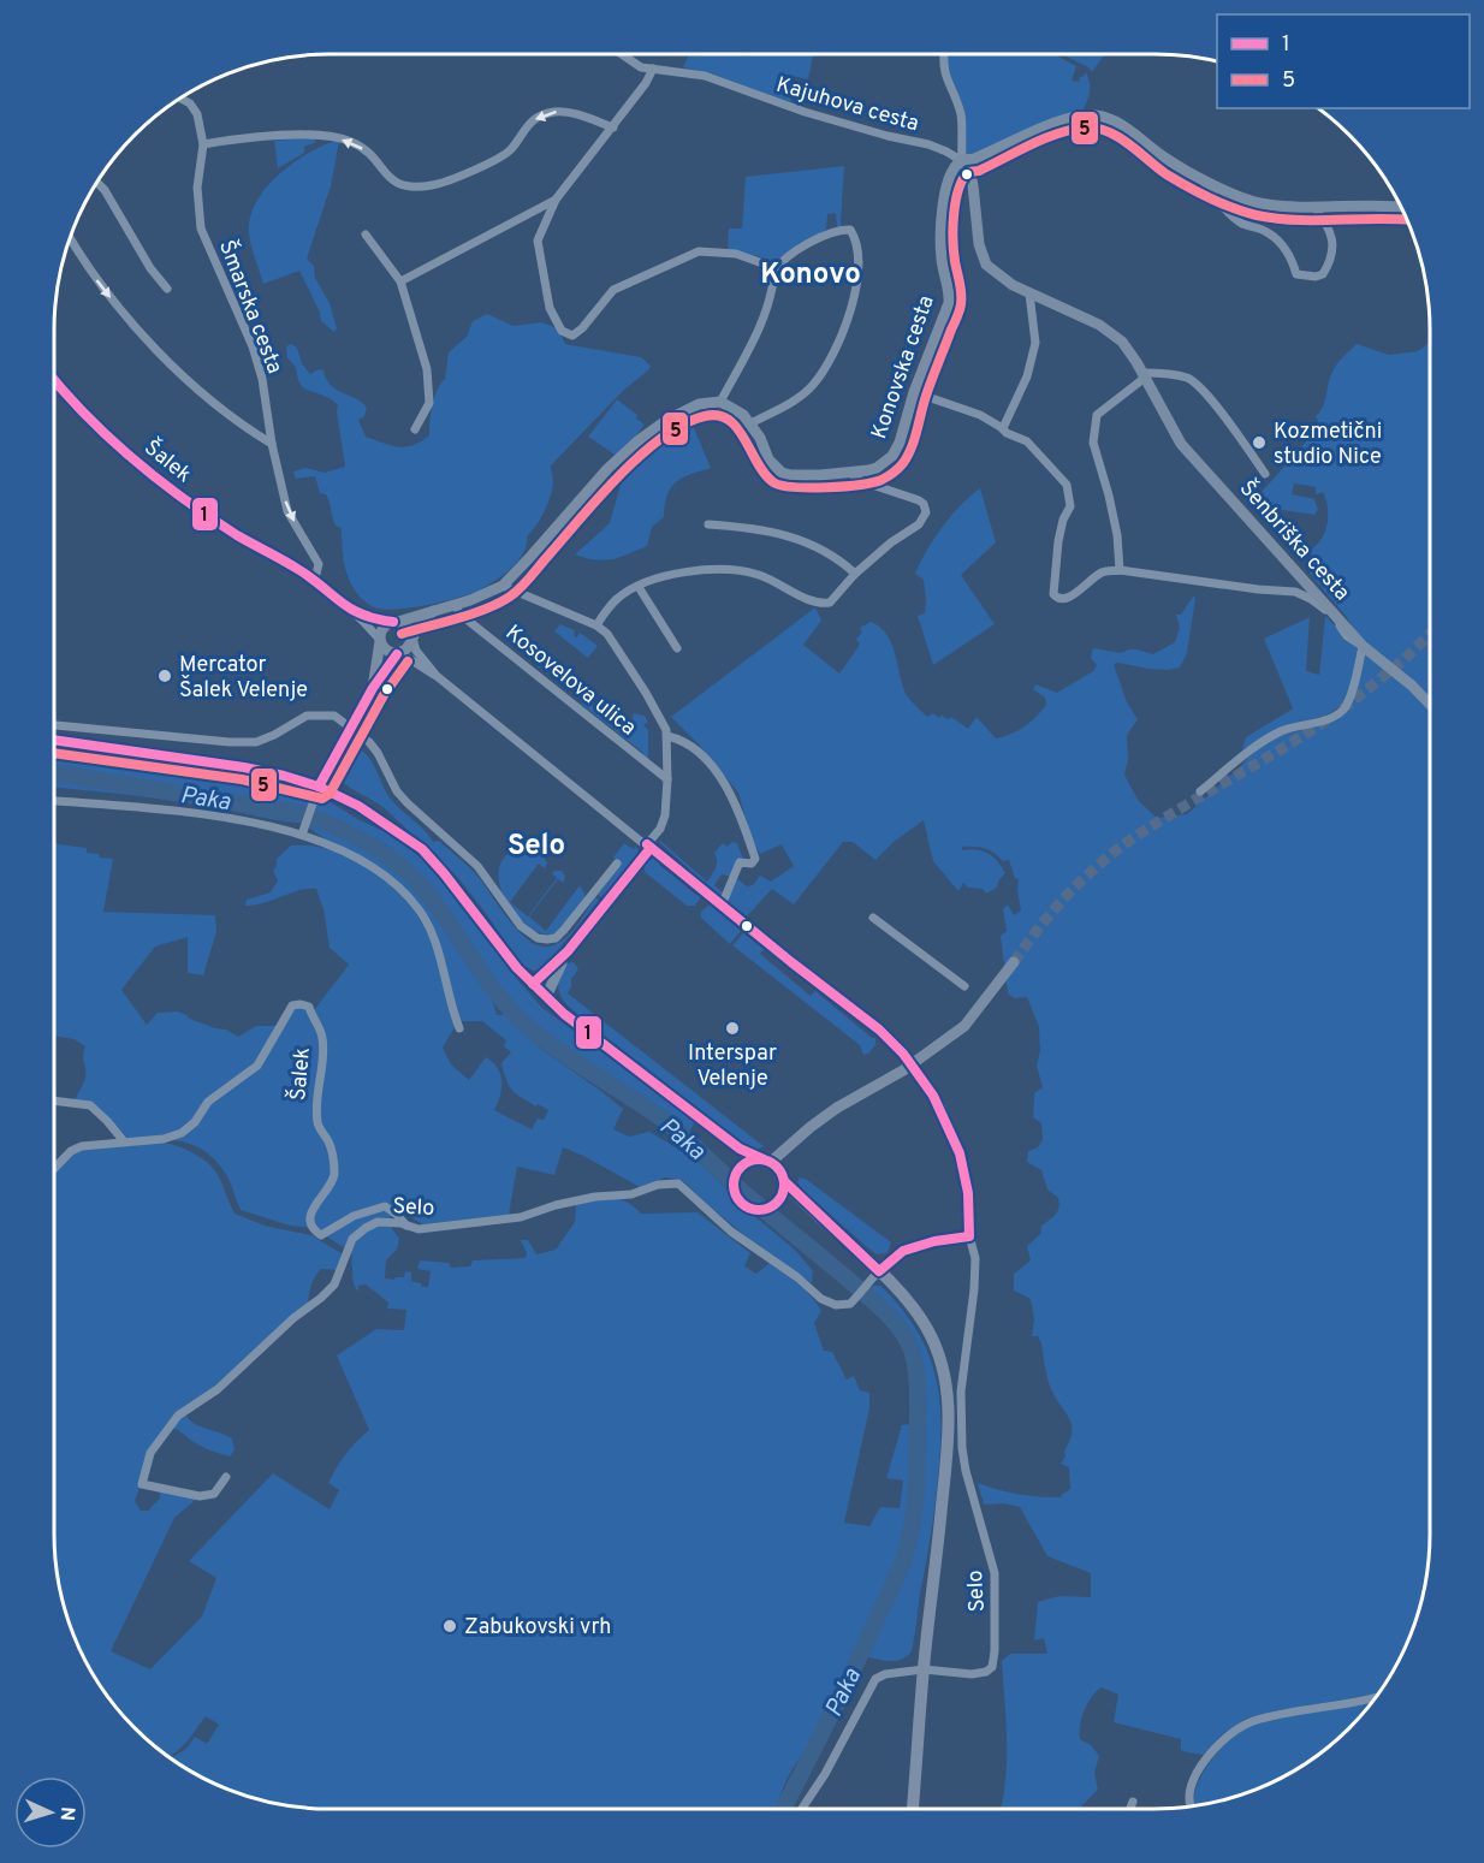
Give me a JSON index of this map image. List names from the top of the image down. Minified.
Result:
{"streets":{"street":["Kajuhova cesta","Šmarska cesta","Konovska cesta","Šalek","Šenbriška cesta","Kosovelova ulica","Selo"]},"crossings":[["Kajuhova cesta","Konovska cesta"],["Kajuhova cesta","Šenbriška cesta"],["Šmarska cesta","Šalek"],["Konovska cesta","Šenbriška cesta"],["Šalek","Selo"],["Kosovelova ulica","Selo"]],"districts":["Konovo","Selo"],"water":["Paka"],"places":["Kozmetični studio Nice","Mercator Šalek Velenje","Interspar Velenje","Zabukovski vrh"],"lines":["transit line 5","transit line 1"],"legend":["1","5"],"north":"right"}
